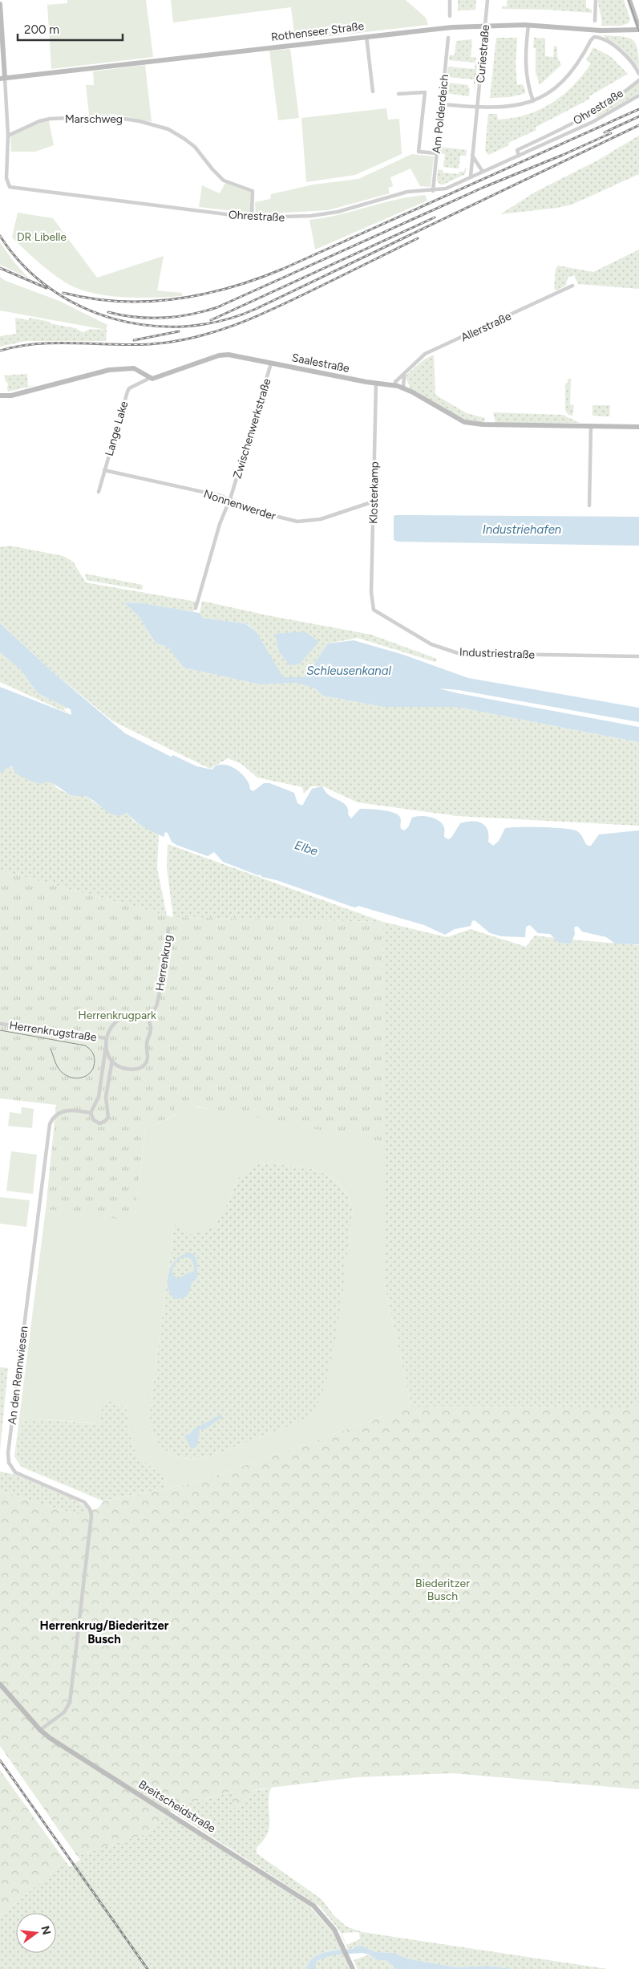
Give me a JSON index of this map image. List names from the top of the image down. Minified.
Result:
{"streets":{"street":["Rothenseer Straße","Curiestraße","Ohrestraße","Am Polderdeich","Marschweg","Allerstraße","Saalestraße","Lange Lake","Zwischenwerkstraße","Klosterkamp","Nonnenwerder","Industriestraße","Herrenkrug","Herrenkrugstraße","An den Rennwiesen","Breitscheidstraße"]},"crossings":[["Rothenseer Straße","Curiestraße"],["Curiestraße","Ohrestraße"],["Ohrestraße","Am Polderdeich"],["Ohrestraße","Marschweg"],["Allerstraße","Saalestraße"],["Saalestraße","Lange Lake"],["Saalestraße","Zwischenwerkstraße"],["Saalestraße","Klosterkamp"],["Lange Lake","Nonnenwerder"],["Zwischenwerkstraße","Nonnenwerder"],["Klosterkamp","Nonnenwerder"],["Klosterkamp","Industriestraße"],["Herrenkrug","Herrenkrugstraße"],["An den Rennwiesen","Breitscheidstraße"]],"districts":["Herrenkrug/Biederitzer Busch"],"water":["Industriehafen","Schleusenkanal","Elbe"],"parks":["DR Libelle","Herrenkrugpark","Biederitzer Busch"],"scale_bar":"200 m","north":"right"}
